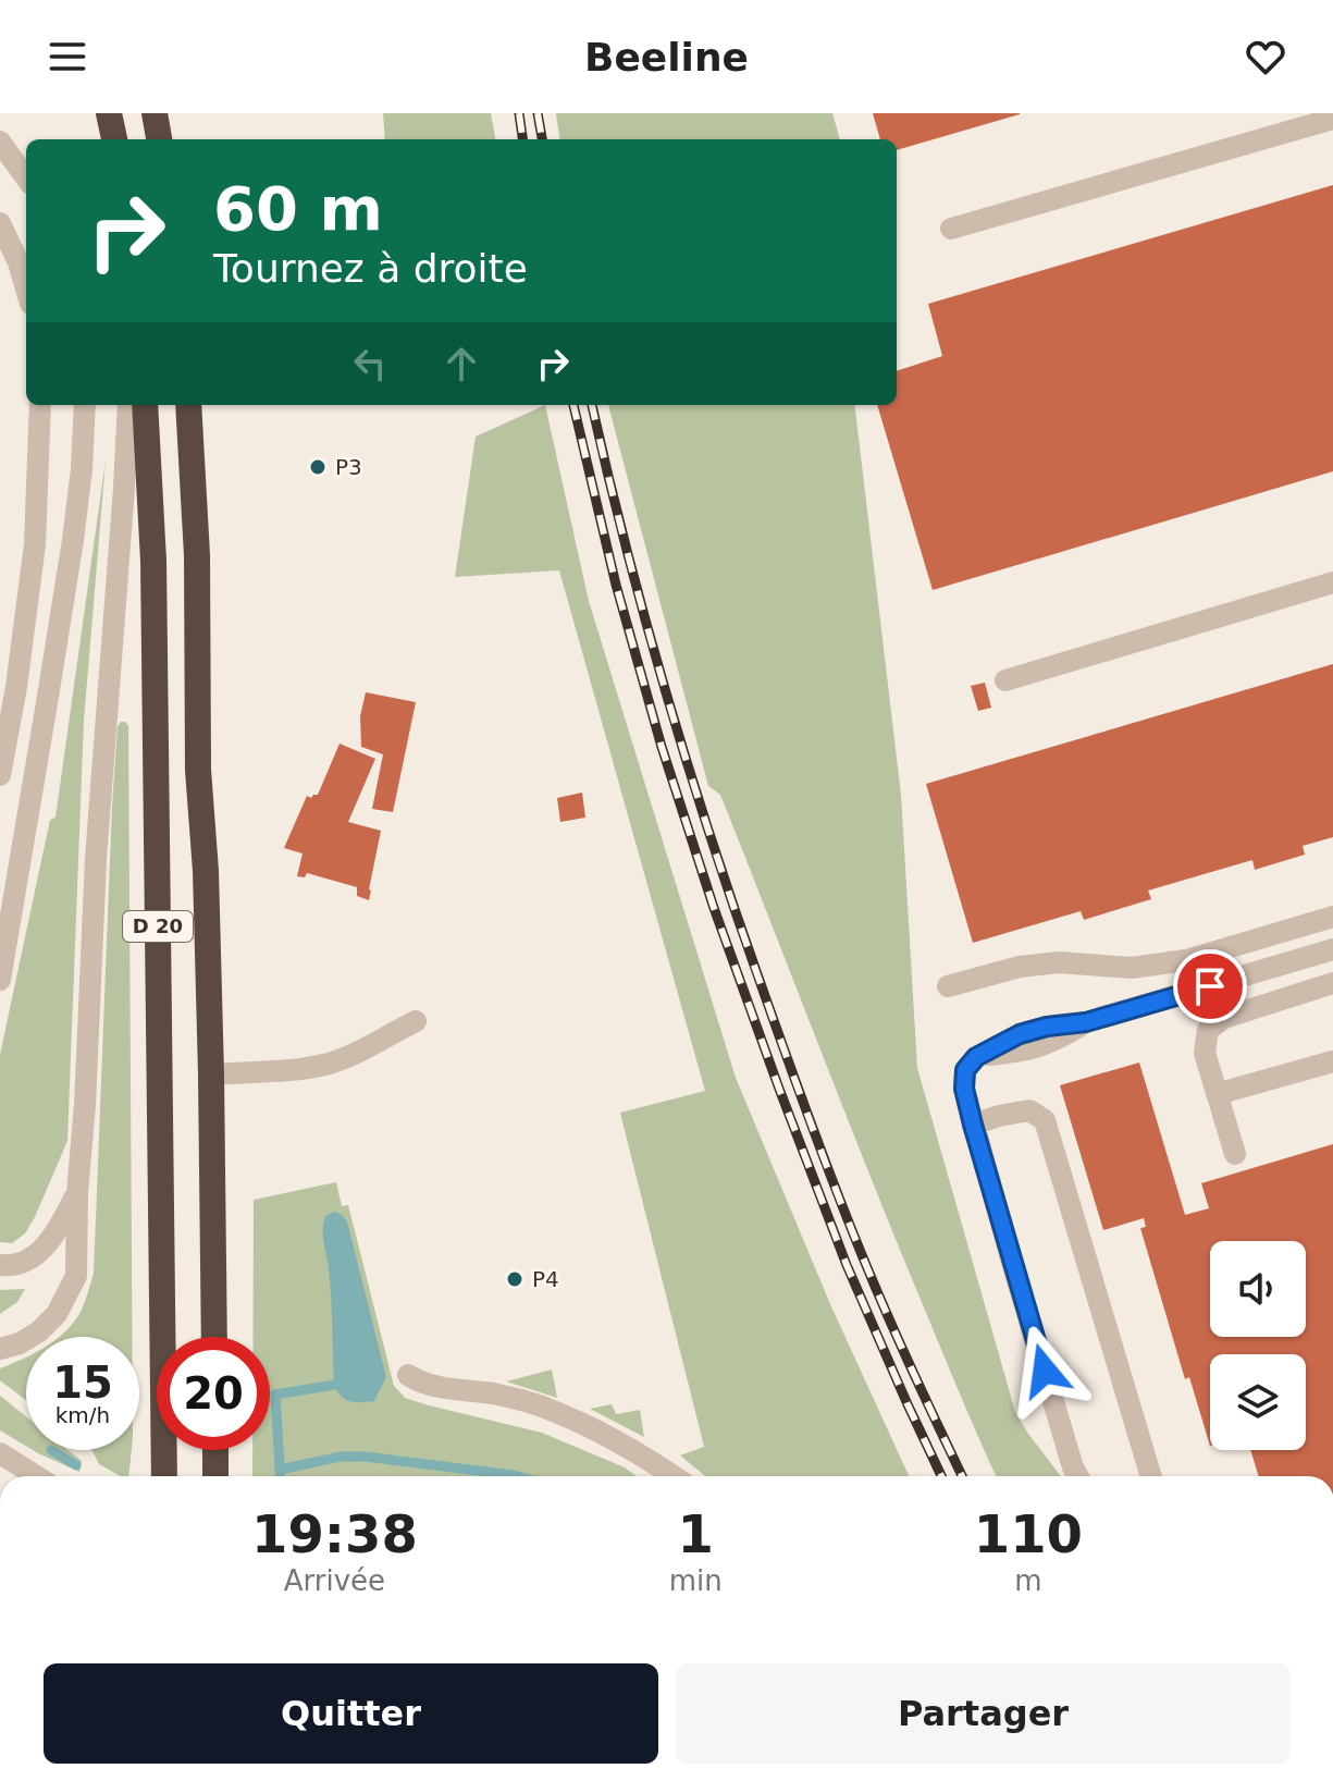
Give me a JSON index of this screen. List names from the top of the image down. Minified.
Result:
{"streets":{"highway":["D 20"]},"places":["P3","P4"],"page":{"header":"Beeline","turn":["60 m","Tournez à droite"],"speed":"15 km/h","limit":"20","eta":["19:38","Arrivée","1","min","110","m"],"buttons":["Quitter","Partager"]}}
